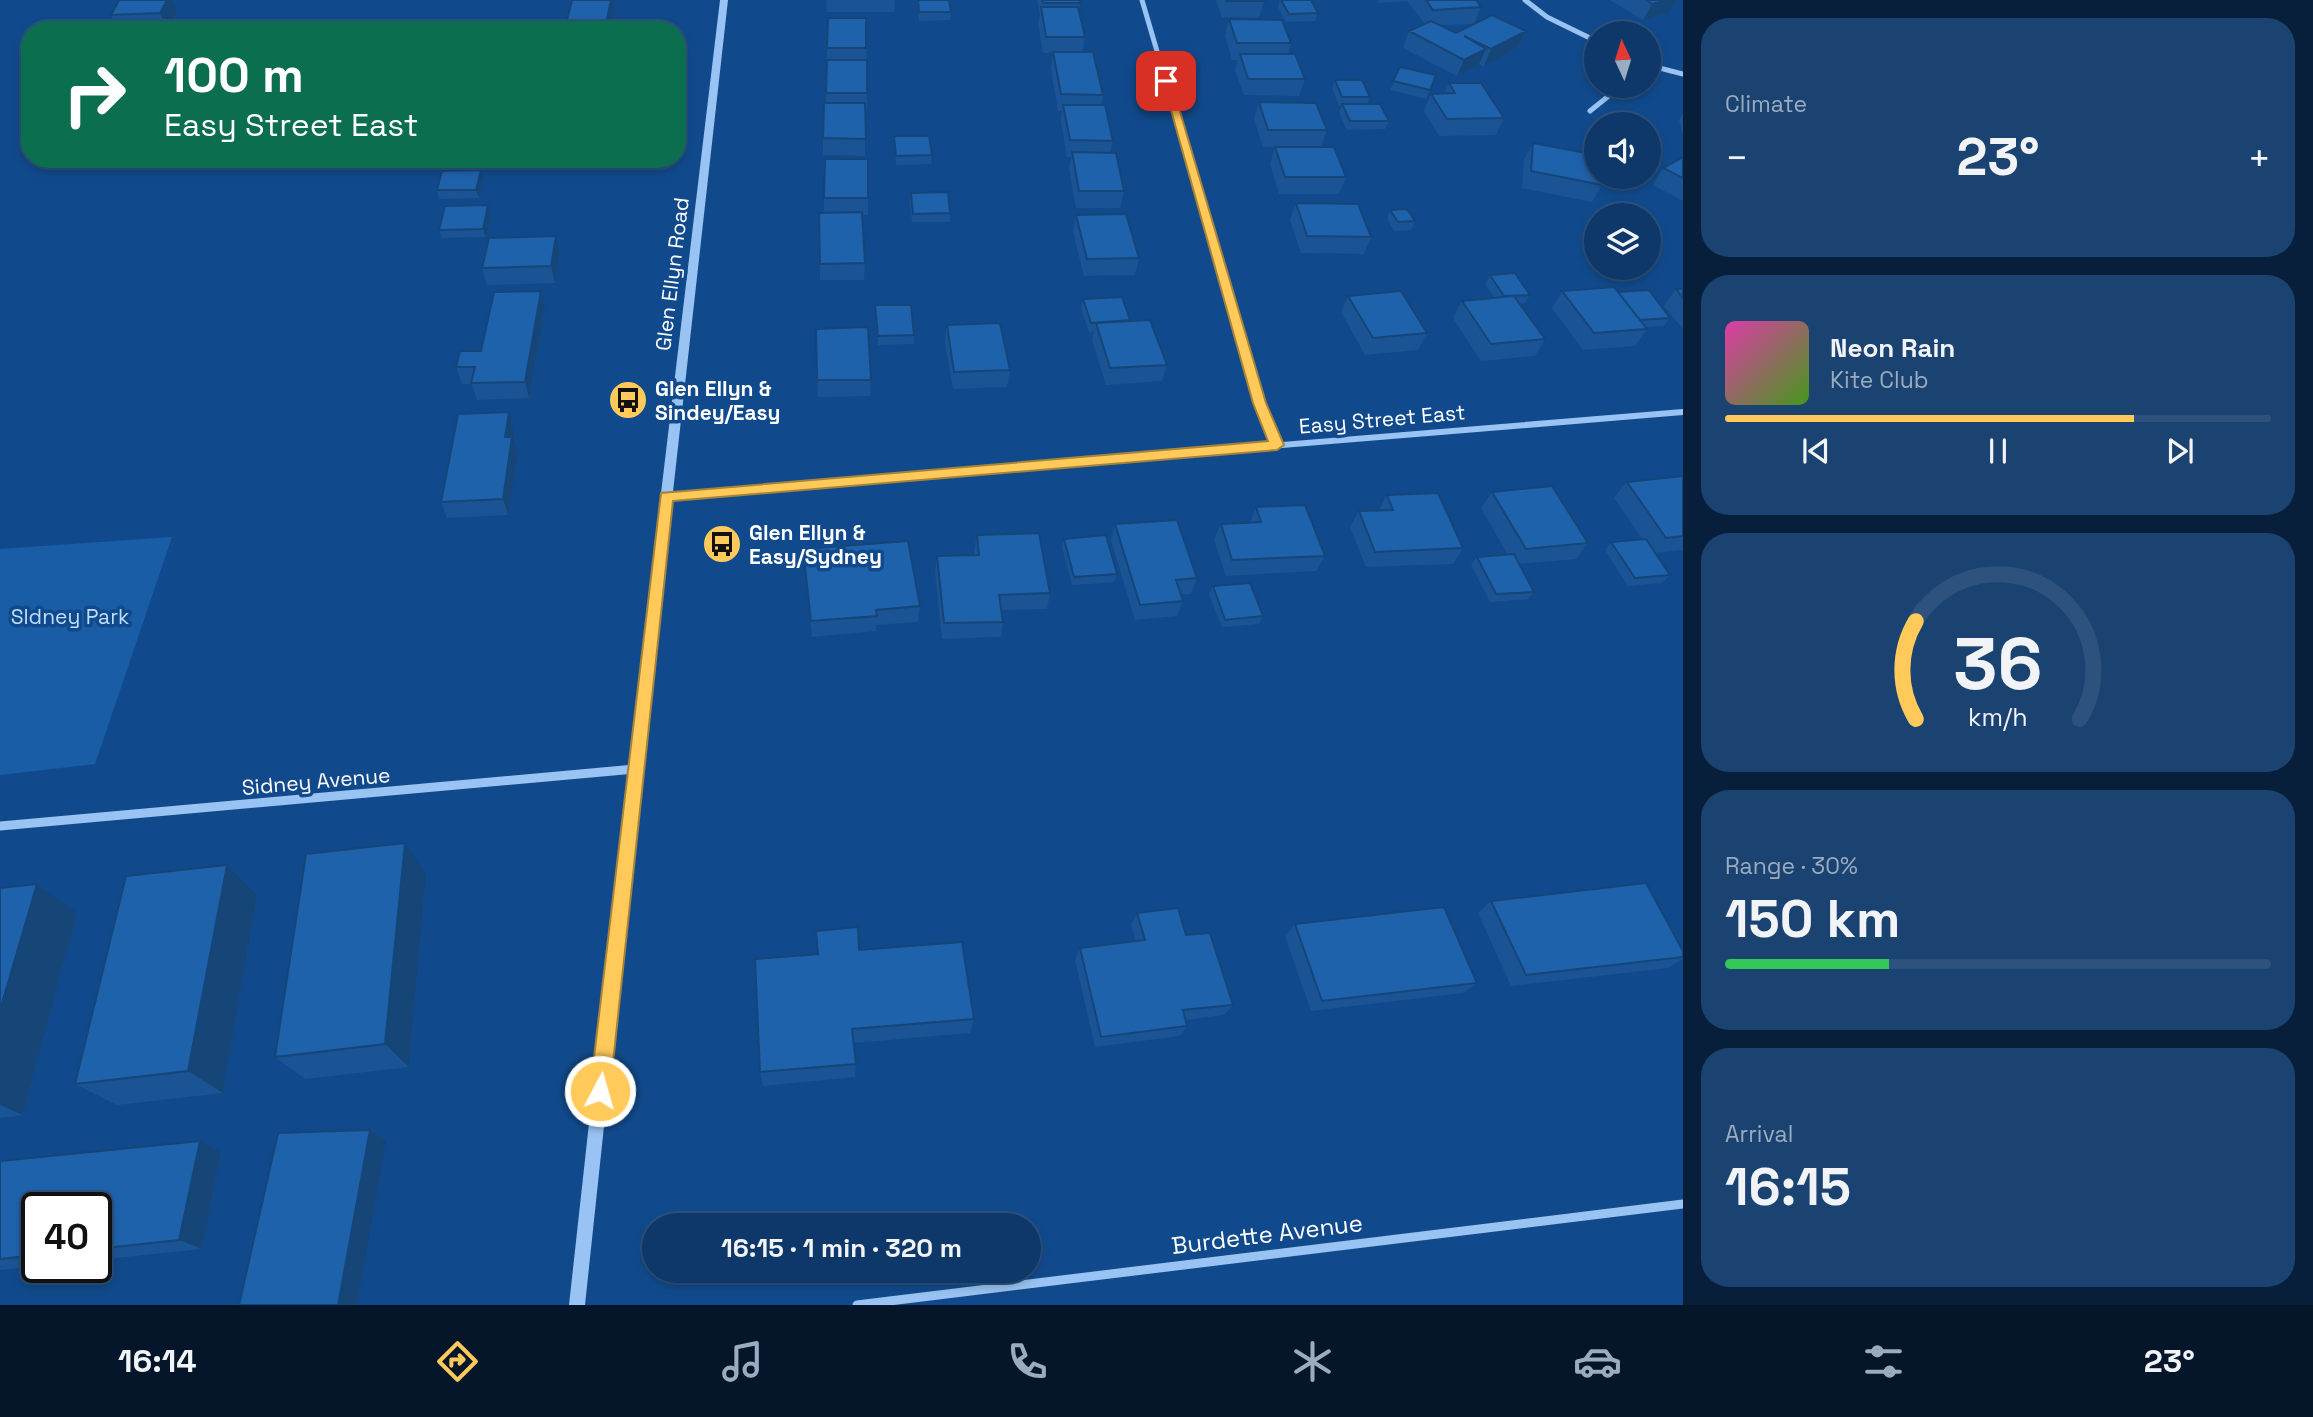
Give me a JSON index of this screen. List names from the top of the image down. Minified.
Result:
{"streets":{"street":["Glen Ellyn Road","Easy Street East","Sidney Avenue","Burdette Avenue"]},"crossings":[["Glen Ellyn Road","Easy Street East"],["Glen Ellyn Road","Sidney Avenue"]],"parks":["SIdney Park"],"places":{"bus stop":["Glen Ellyn & Sindey/Easy","Glen Ellyn & Easy/Sydney"]},"north":"top","page":{"tile":["Climate",["Range · 30%","150 km"],["Arrival","16:15"]],"turn":["100 m","Easy Street East"],"heat":["−","23°","+"],"song":["Neon Rain","Kite Club"],"limit":"40","trip":"16:15 · 1 min · 320 m","tabs":["16:14","23°"],"gauge":["36","km/h"]}}
